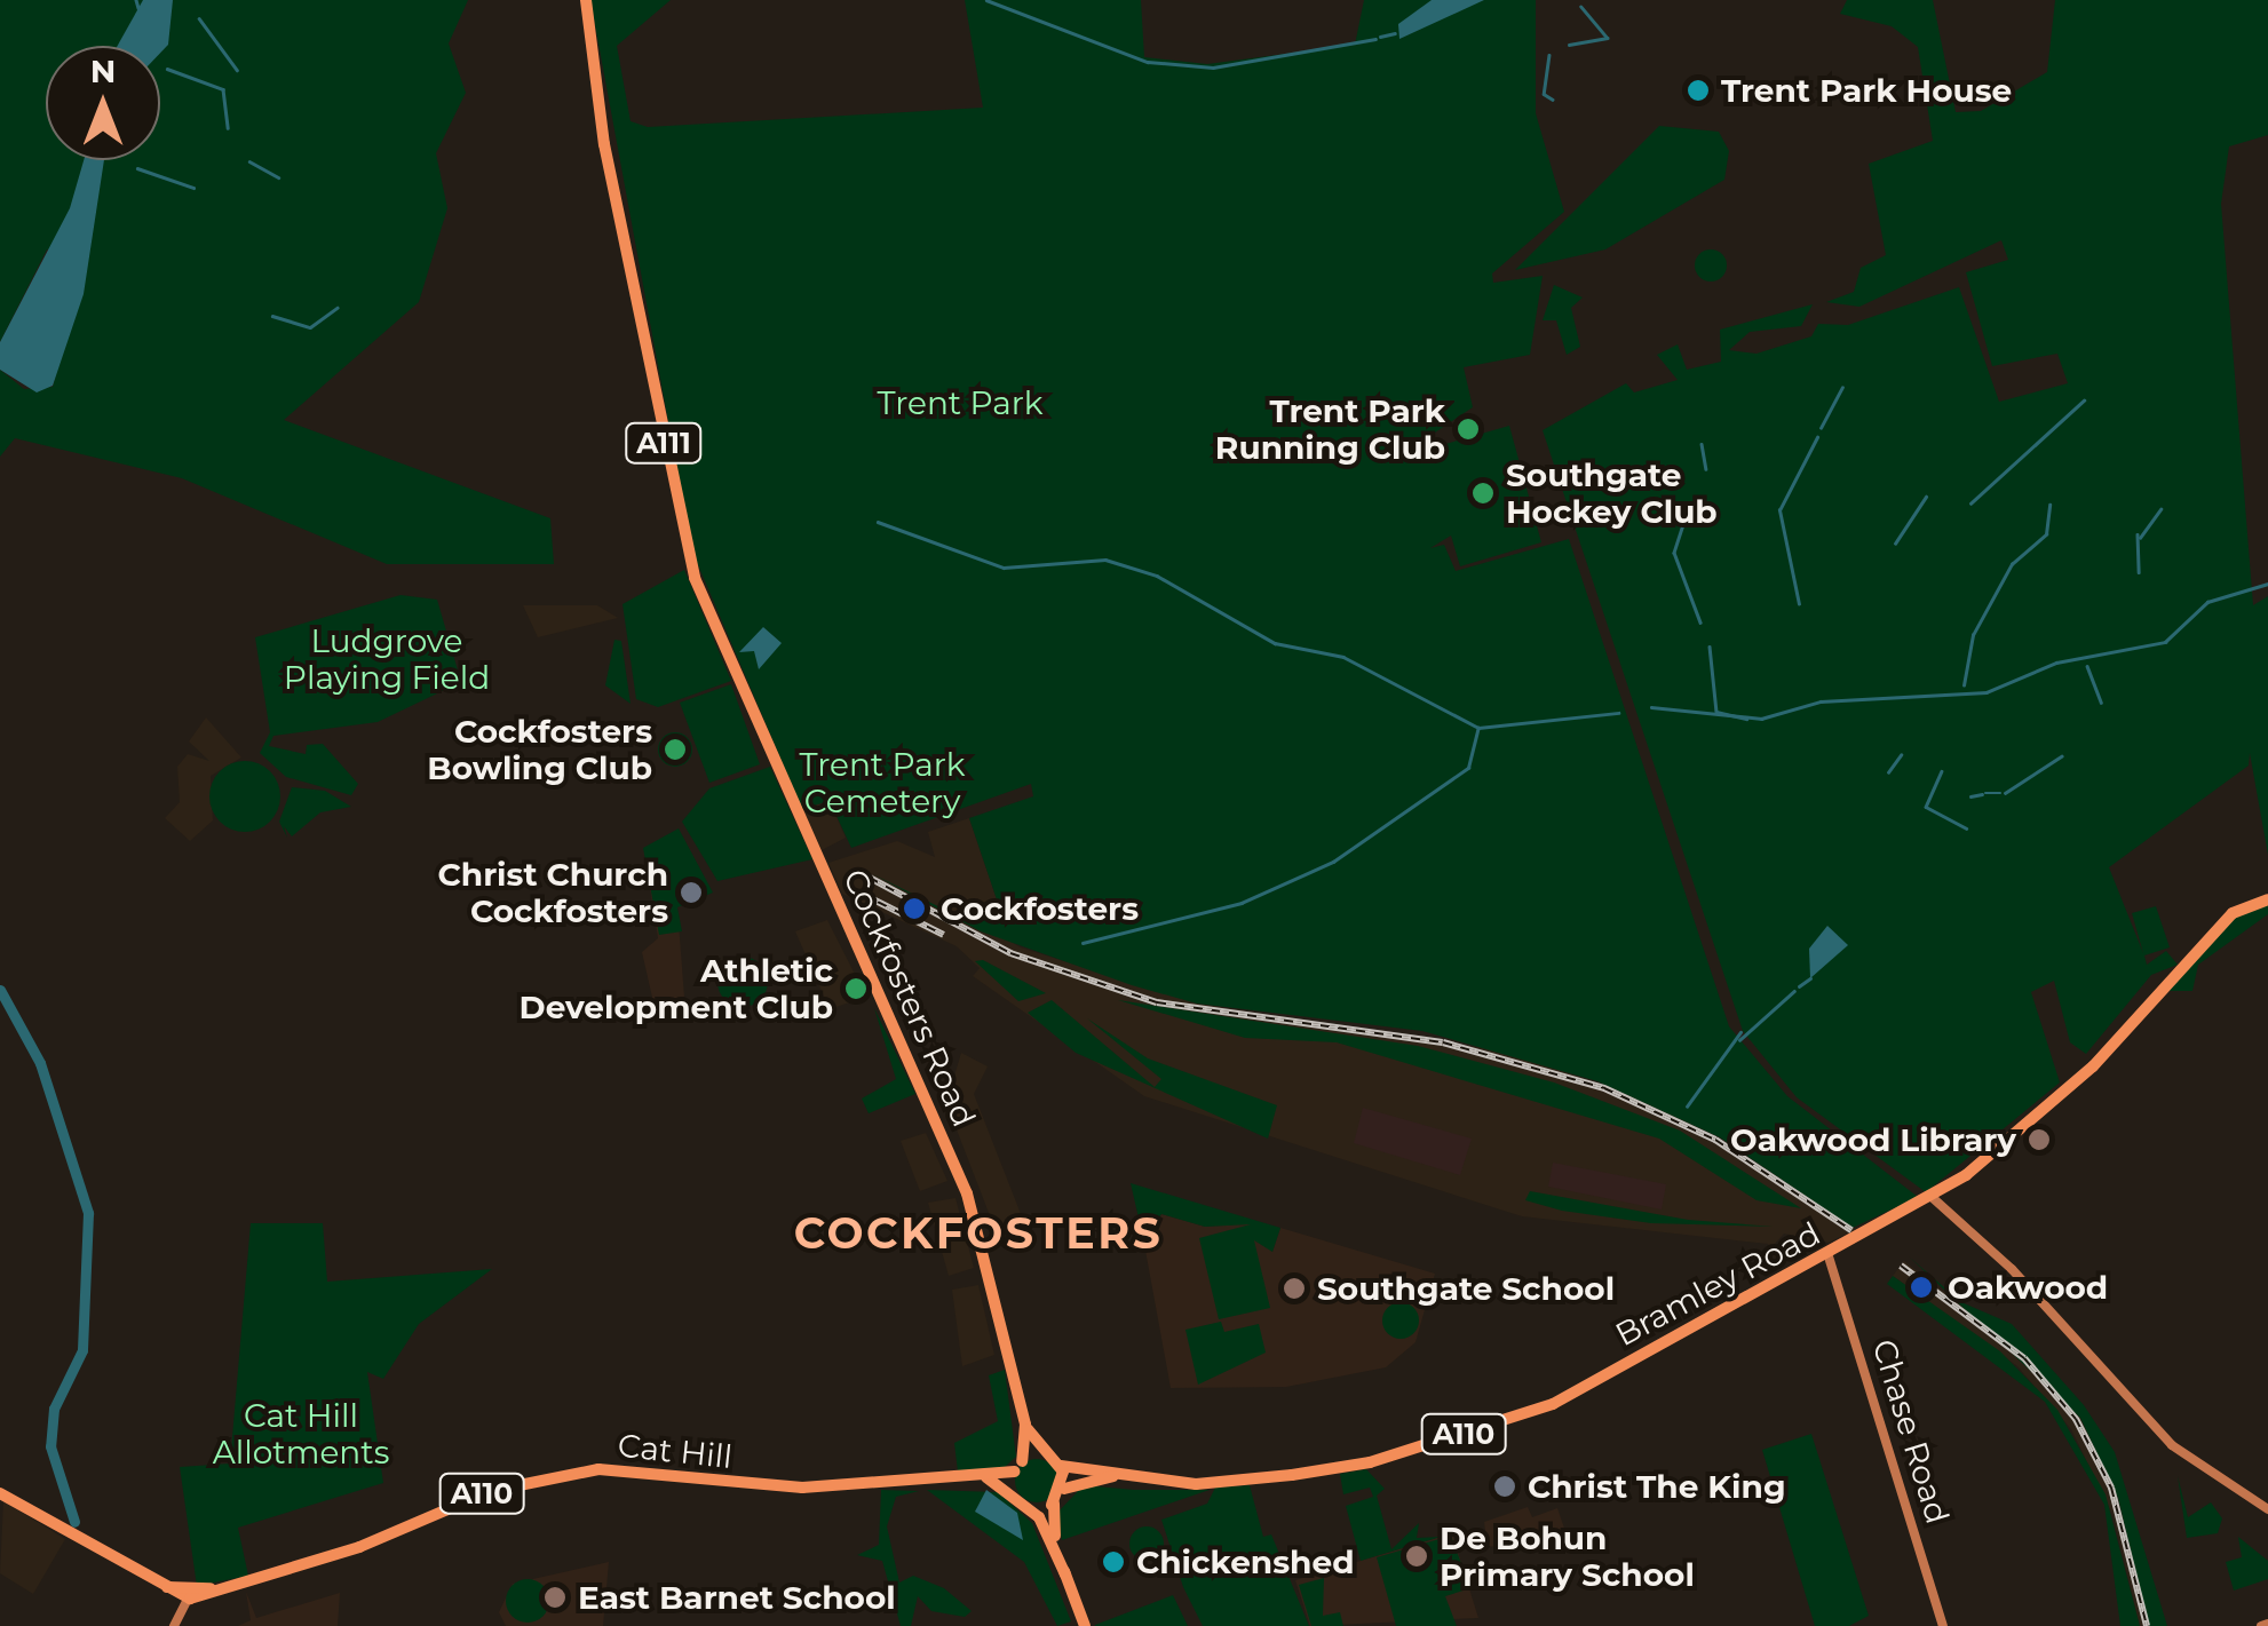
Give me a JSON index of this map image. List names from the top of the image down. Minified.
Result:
{"streets":{"main road":["A111","Cockfosters Road","Bramley Road","A110","Cat Hill"],"street":["Chase Road"]},"crossings":[["Cockfosters Road","Bramley Road"],["Cockfosters Road","Cat Hill"],["Bramley Road","Chase Road"],["Bramley Road","Cat Hill"],["A110","Cat Hill"]],"districts":["COCKFOSTERS"],"parks":["Trent Park","Ludgrove Playing Field","Trent Park Cemetery","Cat Hill Allotments"],"places":["Trent Park House","Trent Park Running Club","Southgate Hockey Club","Cockfosters Bowling Club","Christ Church Cockfosters","Cockfosters","Athletic Development Club","Oakwood Library","Oakwood","Southgate School","Christ The King","De Bohun Primary School","Chickenshed","East Barnet School"],"north":"top"}
